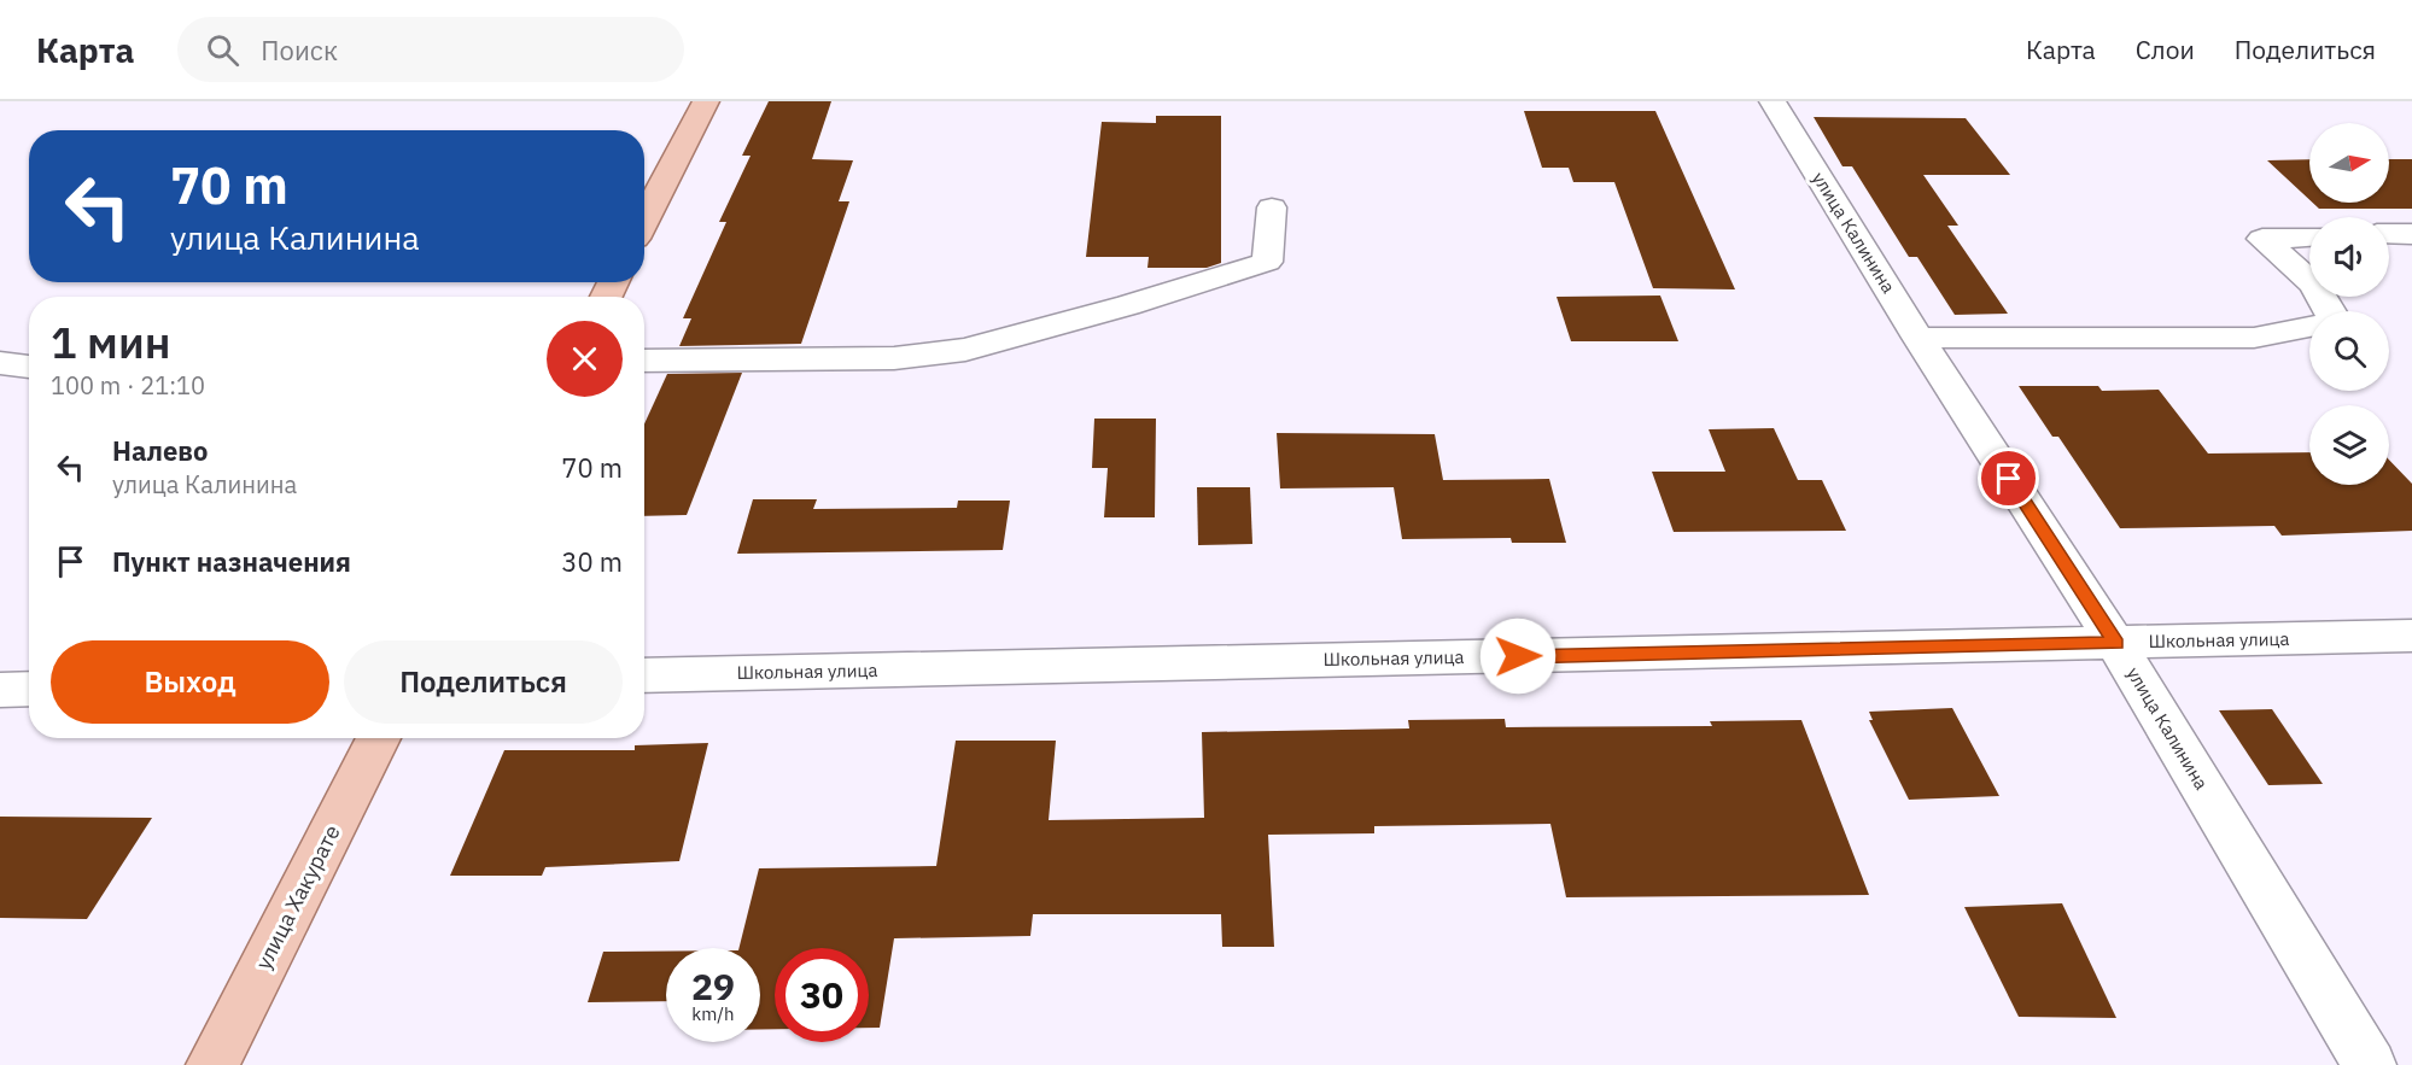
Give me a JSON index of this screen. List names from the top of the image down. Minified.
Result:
{"streets":{"main road":["улица Хакурате"],"street":["улица Калинина","Школьная улица"]},"crossings":[["улица Калинина","Школьная улица"]],"north":"right","page":{"header":"Карта","search":"Поиск","nav":["Карта","Слои","Поделиться"],"turn":["70 m","улица Калинина"],"heading":["1 мин","100 m · 21:10"],"list":[{"name":"Налево","note":"улица Калинина","value":"70 m"},{"name":"Пункт назначения","value":"30 m"}],"buttons":["Выход","Поделиться"],"speed":"29 km/h","limit":"30"}}
